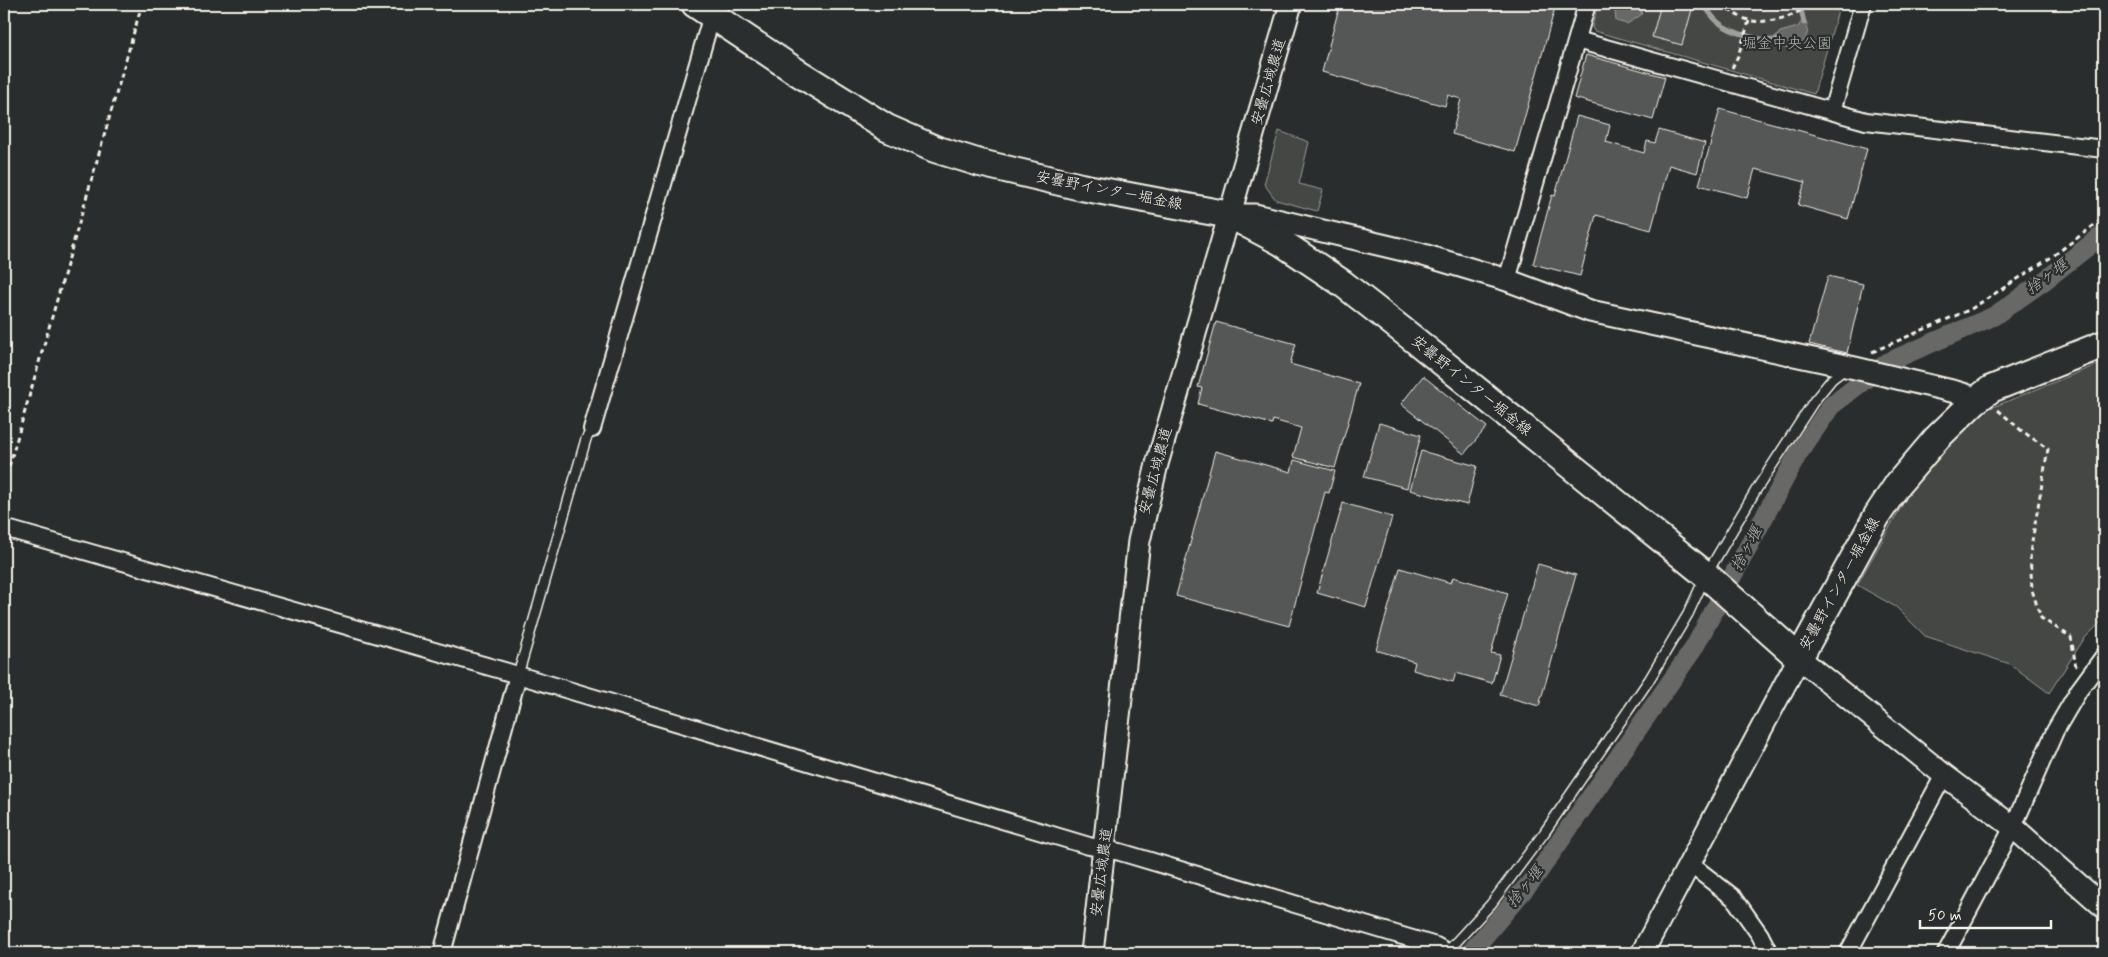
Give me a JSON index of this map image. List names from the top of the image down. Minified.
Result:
{"streets":{"main road":["安曇野インター堀金線"],"street":["安曇広域農道"]},"crossings":[["安曇広域農道","安曇野インター堀金線"]],"water":["捨ヶ堰"],"parks":["堀金中央公園"],"scale_bar":"50 m"}
